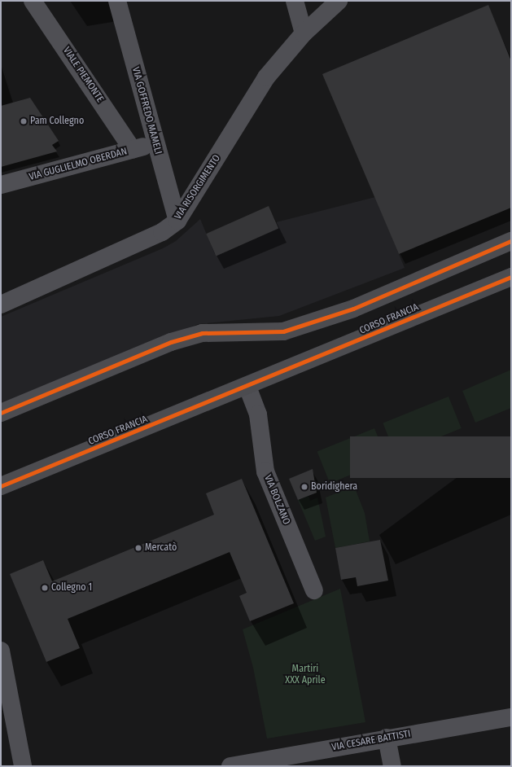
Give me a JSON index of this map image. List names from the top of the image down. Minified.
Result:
{"streets":{"main road":["CORSO FRANCIA"],"street":["VIALE PIEMONTE","VIA GOFFREDO MAMELI","VIA GUGLIELMO OBERDAN","VIA RISORGIMENTO","VIA BOLZANO","VIA CESARE BATTISTI"]},"crossings":[["VIALE PIEMONTE","VIA GUGLIELMO OBERDAN"],["VIA GOFFREDO MAMELI","VIA GUGLIELMO OBERDAN"],["VIA GOFFREDO MAMELI","VIA RISORGIMENTO"],["CORSO FRANCIA","VIA BOLZANO"]],"parks":["Martiri XXX Aprile"],"places":["Pam Collegno","Boridighera","Mercatò","Collegno 1"]}
